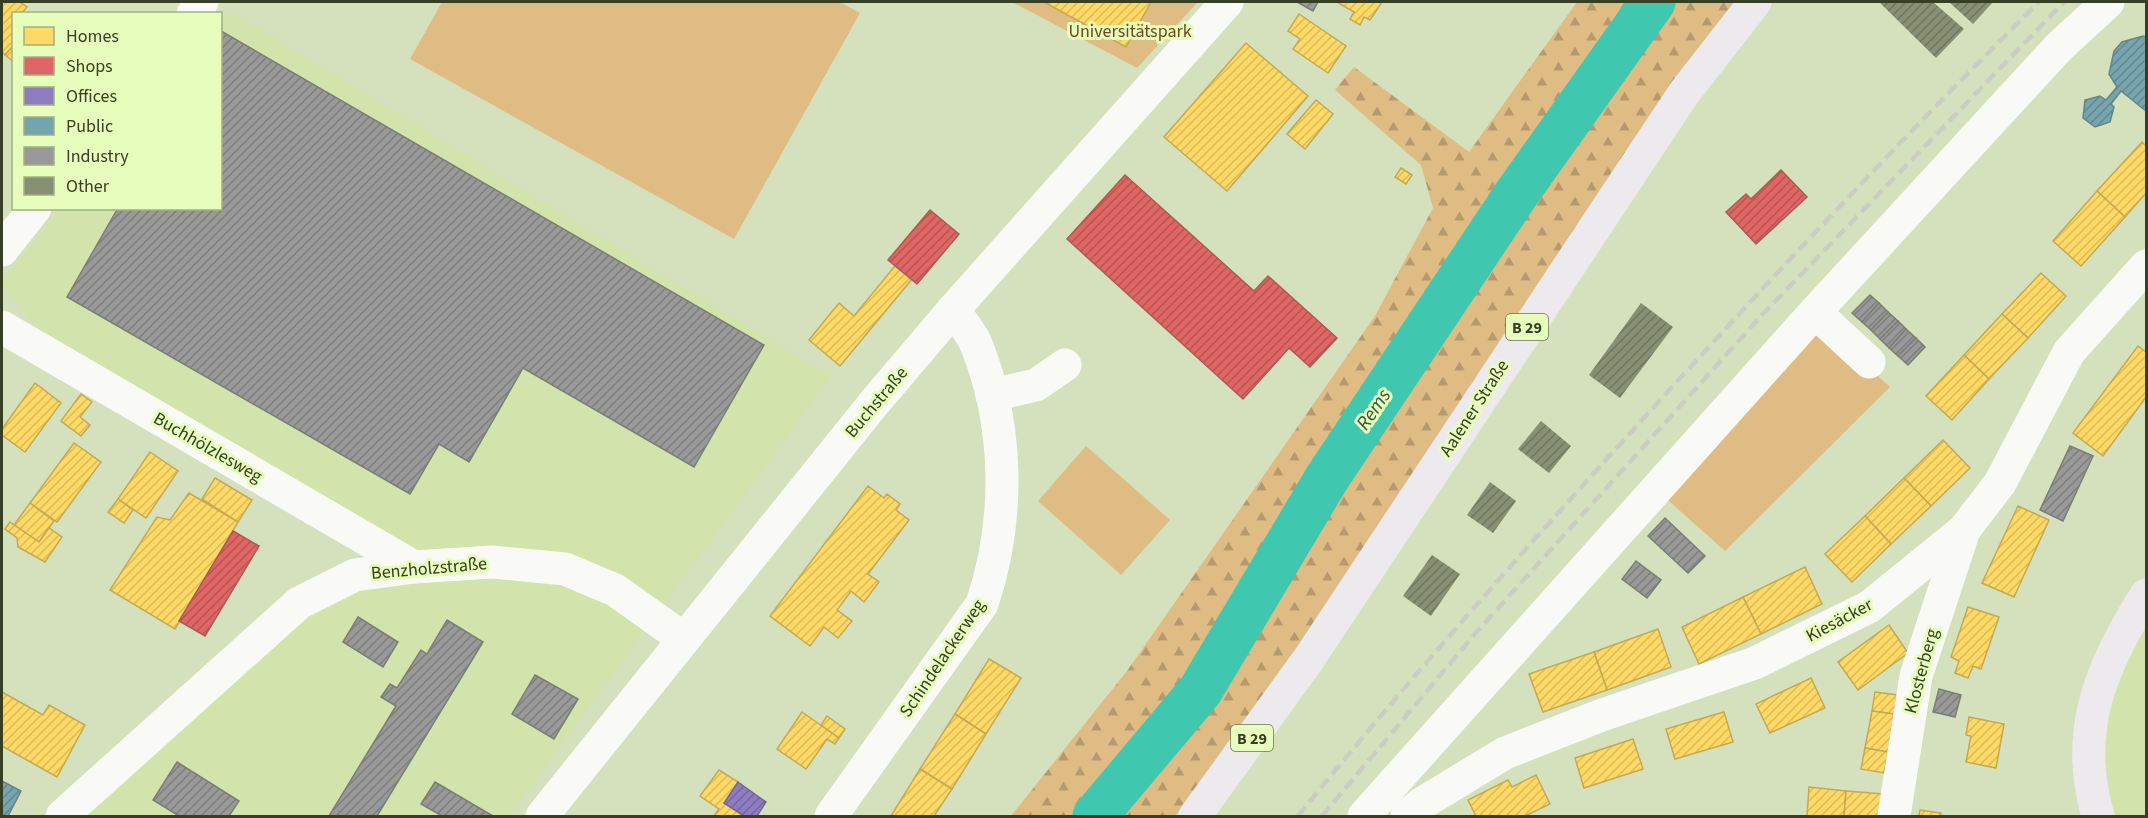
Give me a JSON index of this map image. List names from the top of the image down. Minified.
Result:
{"streets":{"main road":["B 29","Aalener Straße"],"street":["Buchstraße","Buchhölzlesweg","Benzholzstraße","Kiesäcker","Schindelackerweg","Klosterberg"]},"crossings":[["Buchstraße","Benzholzstraße"],["Buchstraße","Schindelackerweg"],["Buchhölzlesweg","Benzholzstraße"],["Kiesäcker","Klosterberg"]],"water":["Rems"],"parks":["Universitätspark"],"legend":["Homes","Shops","Offices","Public","Industry","Other"]}
